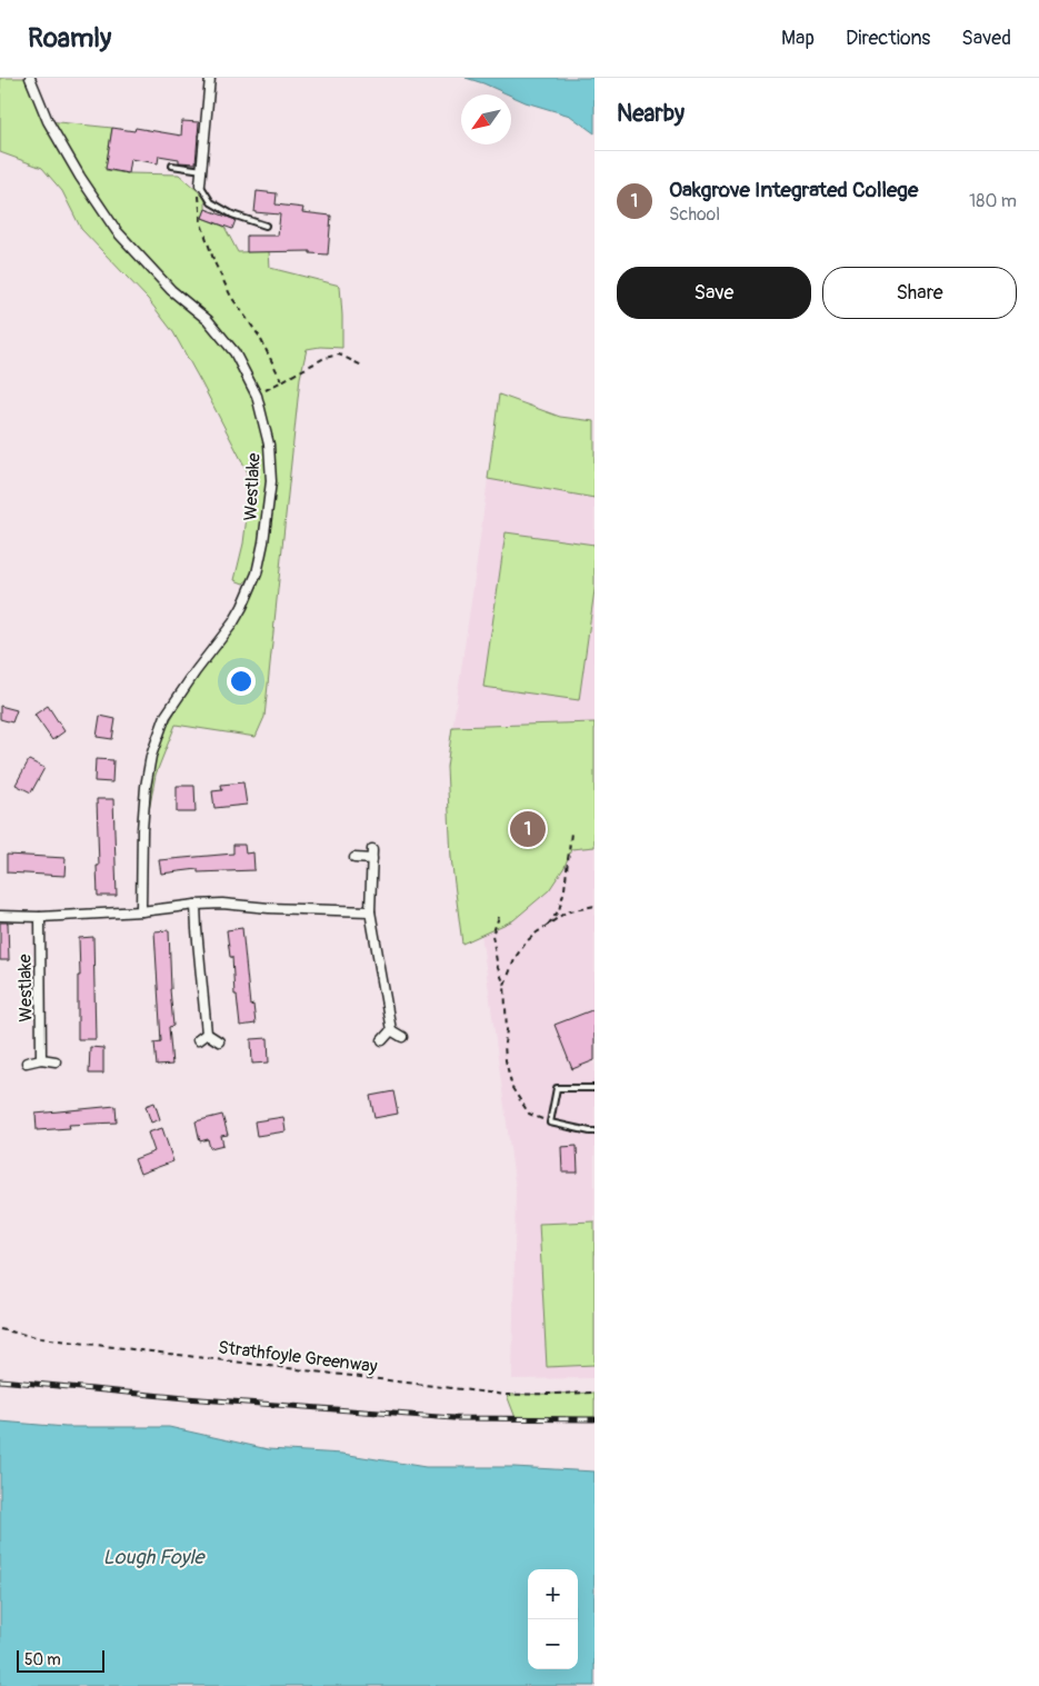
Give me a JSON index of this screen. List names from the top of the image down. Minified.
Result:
{"streets":{"street":["Westlake"],"path":["Strathfoyle Greenway"]},"water":["Lough Foyle"],"scale_bar":"50 m","north":"bottom left","page":{"header":"Roamly","nav":["Map","Directions","Saved"],"heading":"Nearby","list":[{"mark":"1","name":"Oakgrove Integrated College","note":"School","value":"180 m"}],"buttons":["Save","Share"],"pins":"1","map_buttons":["+","−"],"scale":"50 m"}}
